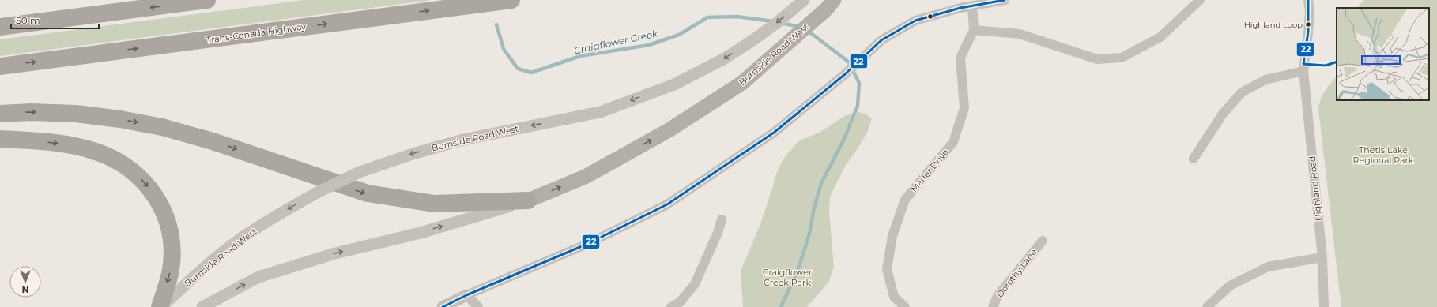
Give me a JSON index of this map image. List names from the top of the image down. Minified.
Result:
{"streets":{"highway":["Trans-Canada Highway"],"main road":["Burnside Road West"],"street":["Marler Drive","Highland Road","Dorothy Lane"]},"water":["Craigflower Creek"],"parks":["Thetis Lake Regional Park","Craigflower Creek Park"],"places":["Highland Loop"],"lines":["transit line 22"],"scale_bar":"50 m","north":"bottom"}
